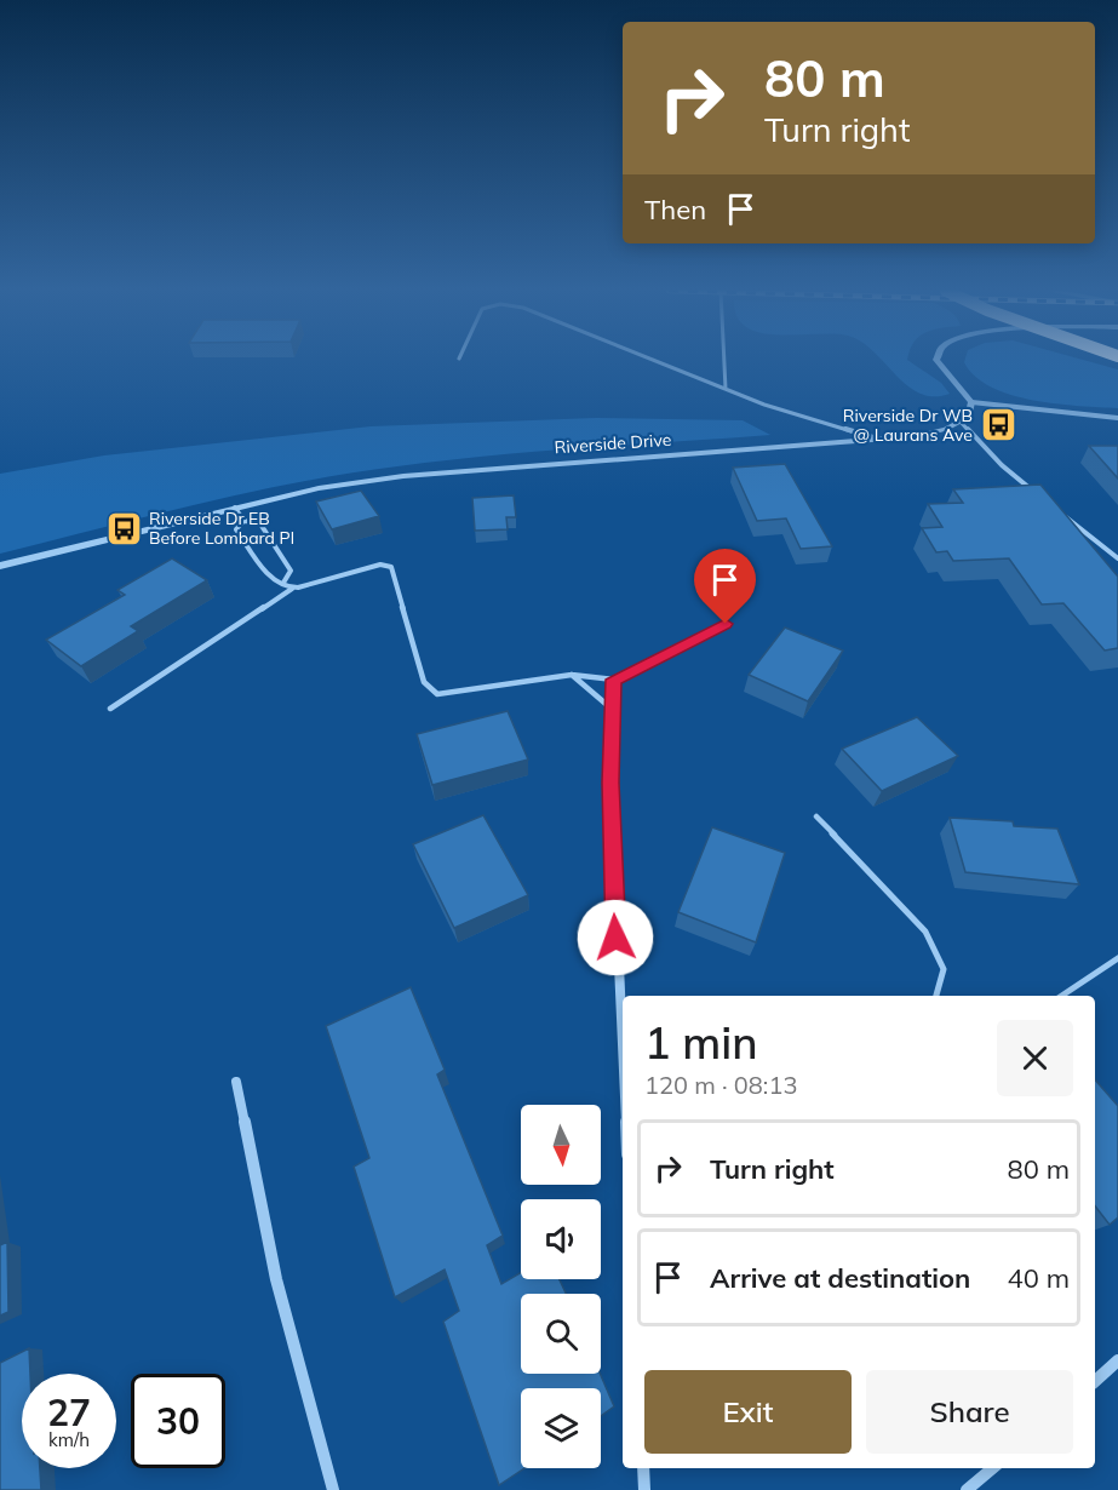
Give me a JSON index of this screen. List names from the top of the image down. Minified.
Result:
{"streets":{"street":["Riverside Drive"]},"places":{"bus stop":["Riverside Dr WB @ Laurans Ave","Riverside Dr EB Before Lombard Pl"]},"north":"bottom","page":{"turn":["80 m","Turn right"],"then":"Then","heading":["1 min","120 m · 08:13"],"list":[{"name":"Turn right","value":"80 m"},{"name":"Arrive at destination","value":"40 m"}],"buttons":["Exit","Share"],"speed":"27 km/h","limit":"30"}}
